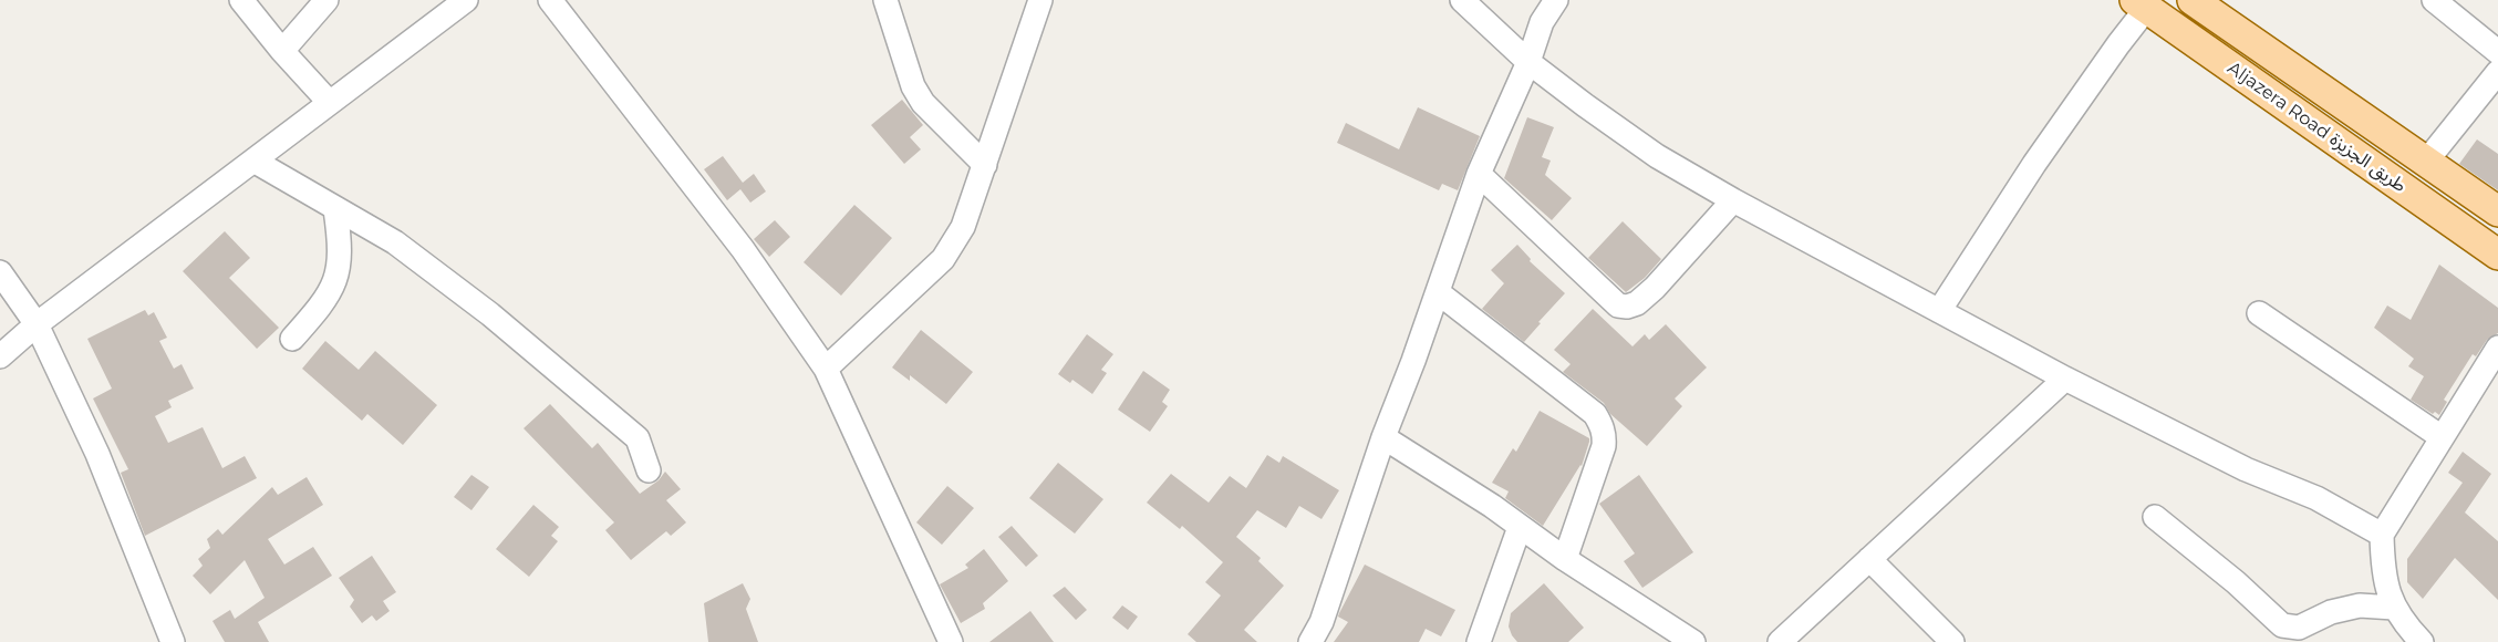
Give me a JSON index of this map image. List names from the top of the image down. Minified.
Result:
{"streets":{"main road":["Aljazera Road طريق الجزيزة"]}}
